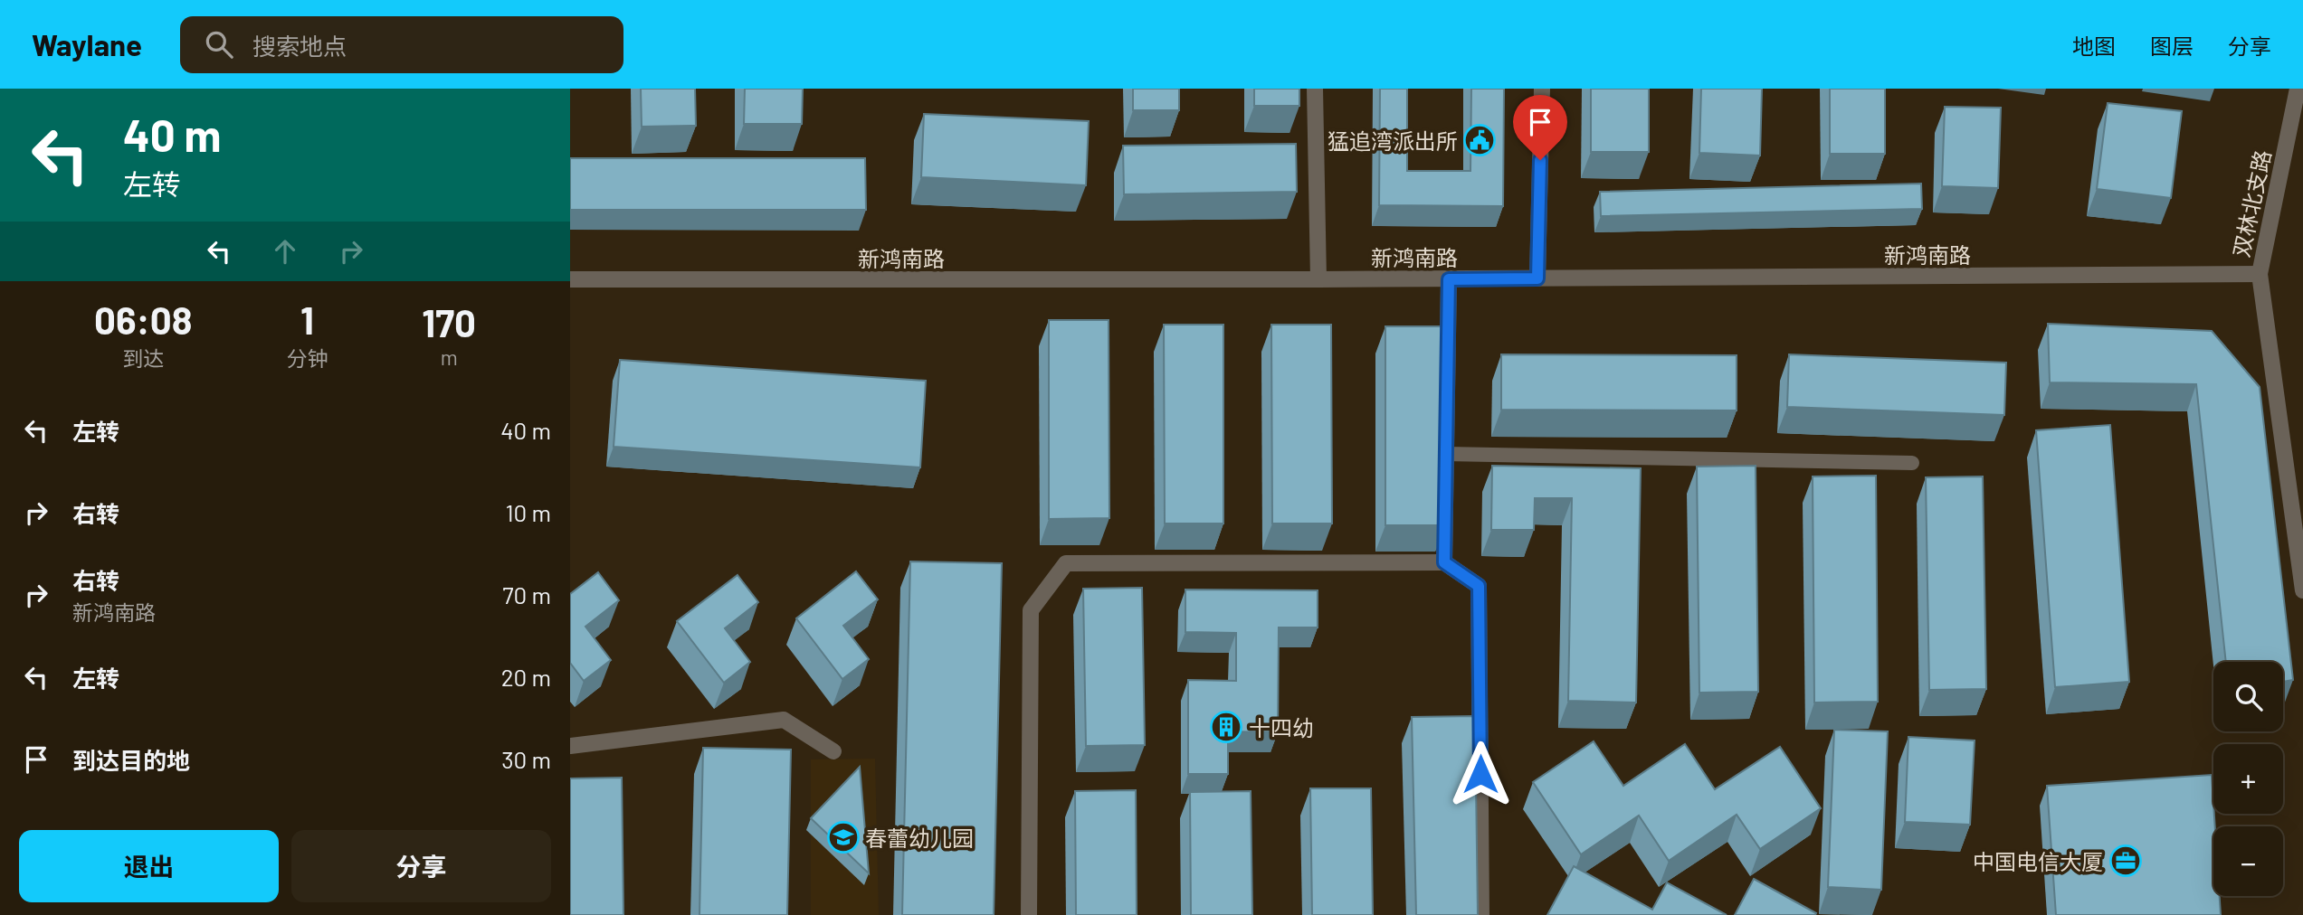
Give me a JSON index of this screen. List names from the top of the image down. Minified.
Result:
{"streets":{"street":["双林北支路","新鸿南路"]},"crossings":[["双林北支路","新鸿南路"]],"places":{"public building":["猛追湾派出所"],"building":["十四幼"],"school or university":["春蕾幼儿园"],"office":["中国电信大厦"]},"page":{"header":"Waylane","search":"搜索地点","nav":["地图","图层","分享"],"turn":["40 m","左转"],"eta":["06:08","到达","1","分钟","170","m"],"list":[{"name":"左转","value":"40 m"},{"name":"右转","value":"10 m"},{"name":"右转","note":"新鸿南路","value":"70 m"},{"name":"左转","value":"20 m"},{"name":"到达目的地","value":"30 m"}],"map_buttons":["+","−"],"buttons":["退出","分享"]}}
